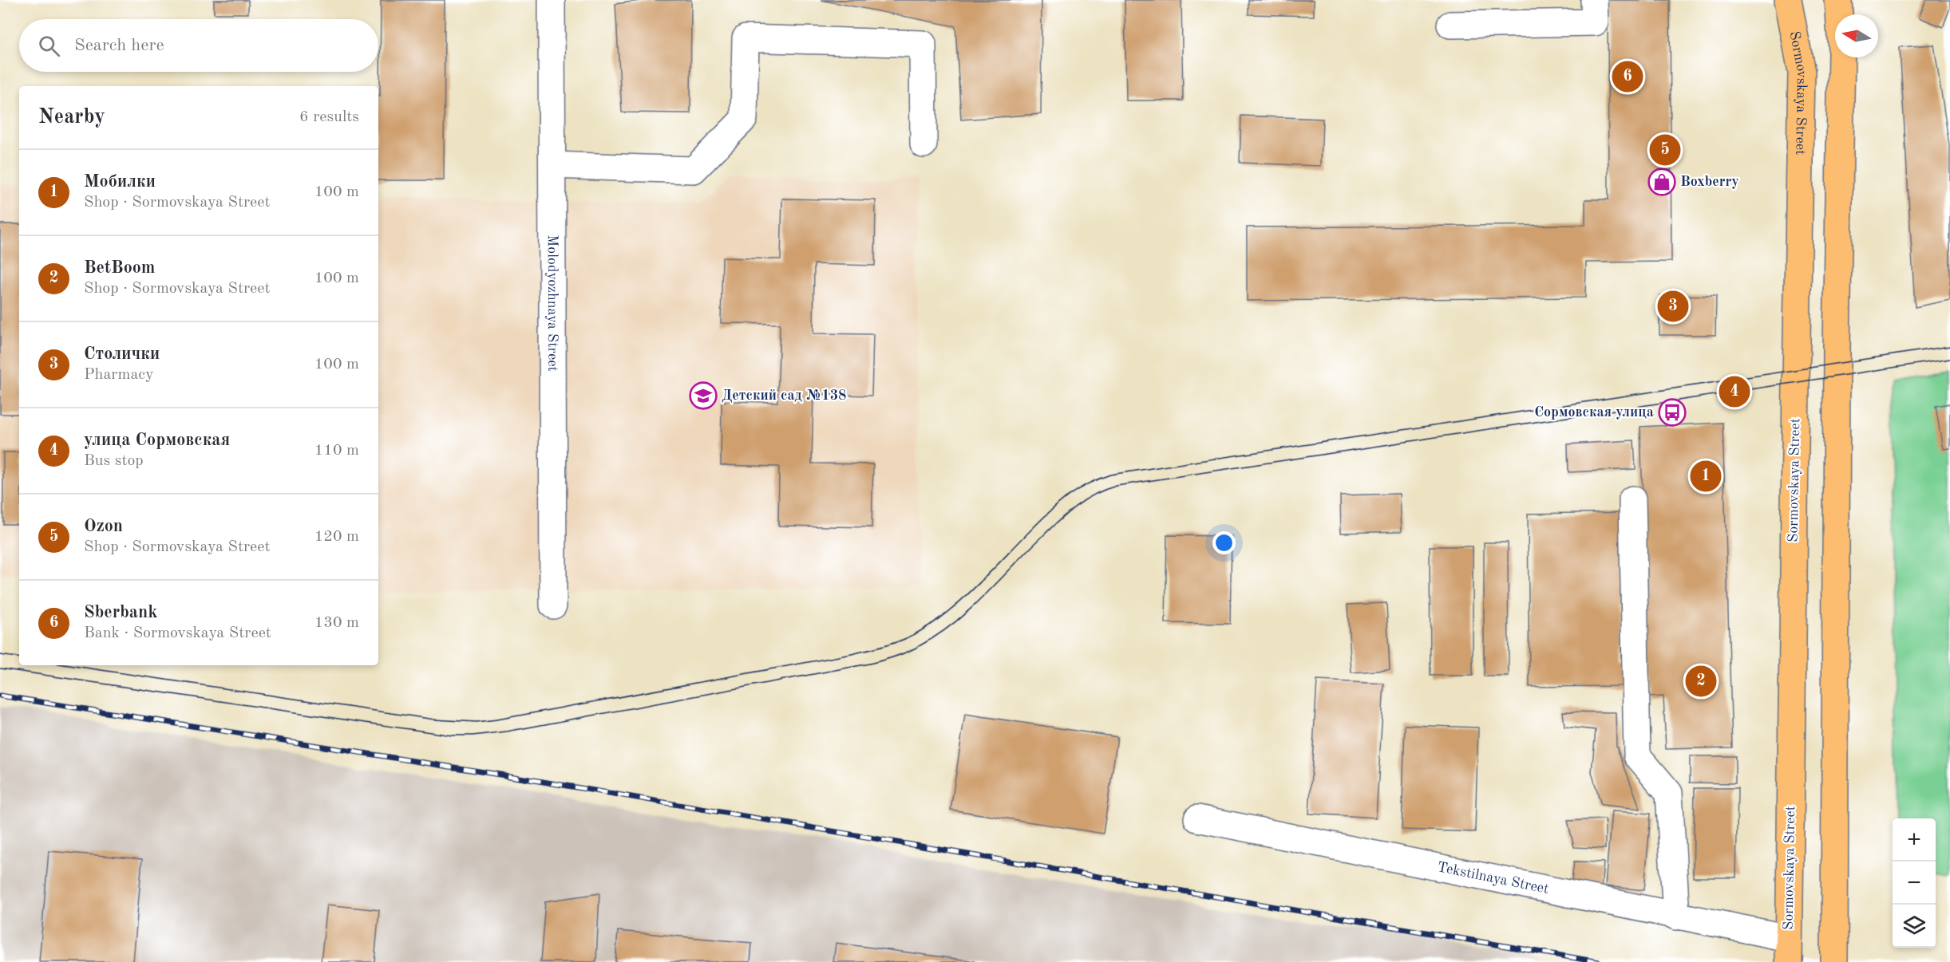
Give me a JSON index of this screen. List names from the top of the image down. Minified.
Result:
{"streets":{"main road":["Sormovskaya Street"],"street":["Molodyozhnaya Street","Tekstilnaya Street"]},"crossings":[["Sormovskaya Street","Tekstilnaya Street"]],"places":{"shop":["Boxberry"],"school or university":["Детский сад №138"],"bus stop":["Сормовская улица"]},"north":"left","page":{"search":"Search here","pins":["6","5","3","4","1","2"],"heading":["Nearby","6 results"],"list":[{"mark":"1","name":"Мобилки","note":"Shop · Sormovskaya Street","value":"100 m"},{"mark":"2","name":"BetBoom","note":"Shop · Sormovskaya Street","value":"100 m"},{"mark":"3","name":"Столички","note":"Pharmacy","value":"100 m"},{"mark":"4","name":"улица Сормовская","note":"Bus stop","value":"110 m"},{"mark":"5","name":"Ozon","note":"Shop · Sormovskaya Street","value":"120 m"},{"mark":"6","name":"Sberbank","note":"Bank · Sormovskaya Street","value":"130 m"}],"map_buttons":["+","−"]}}
